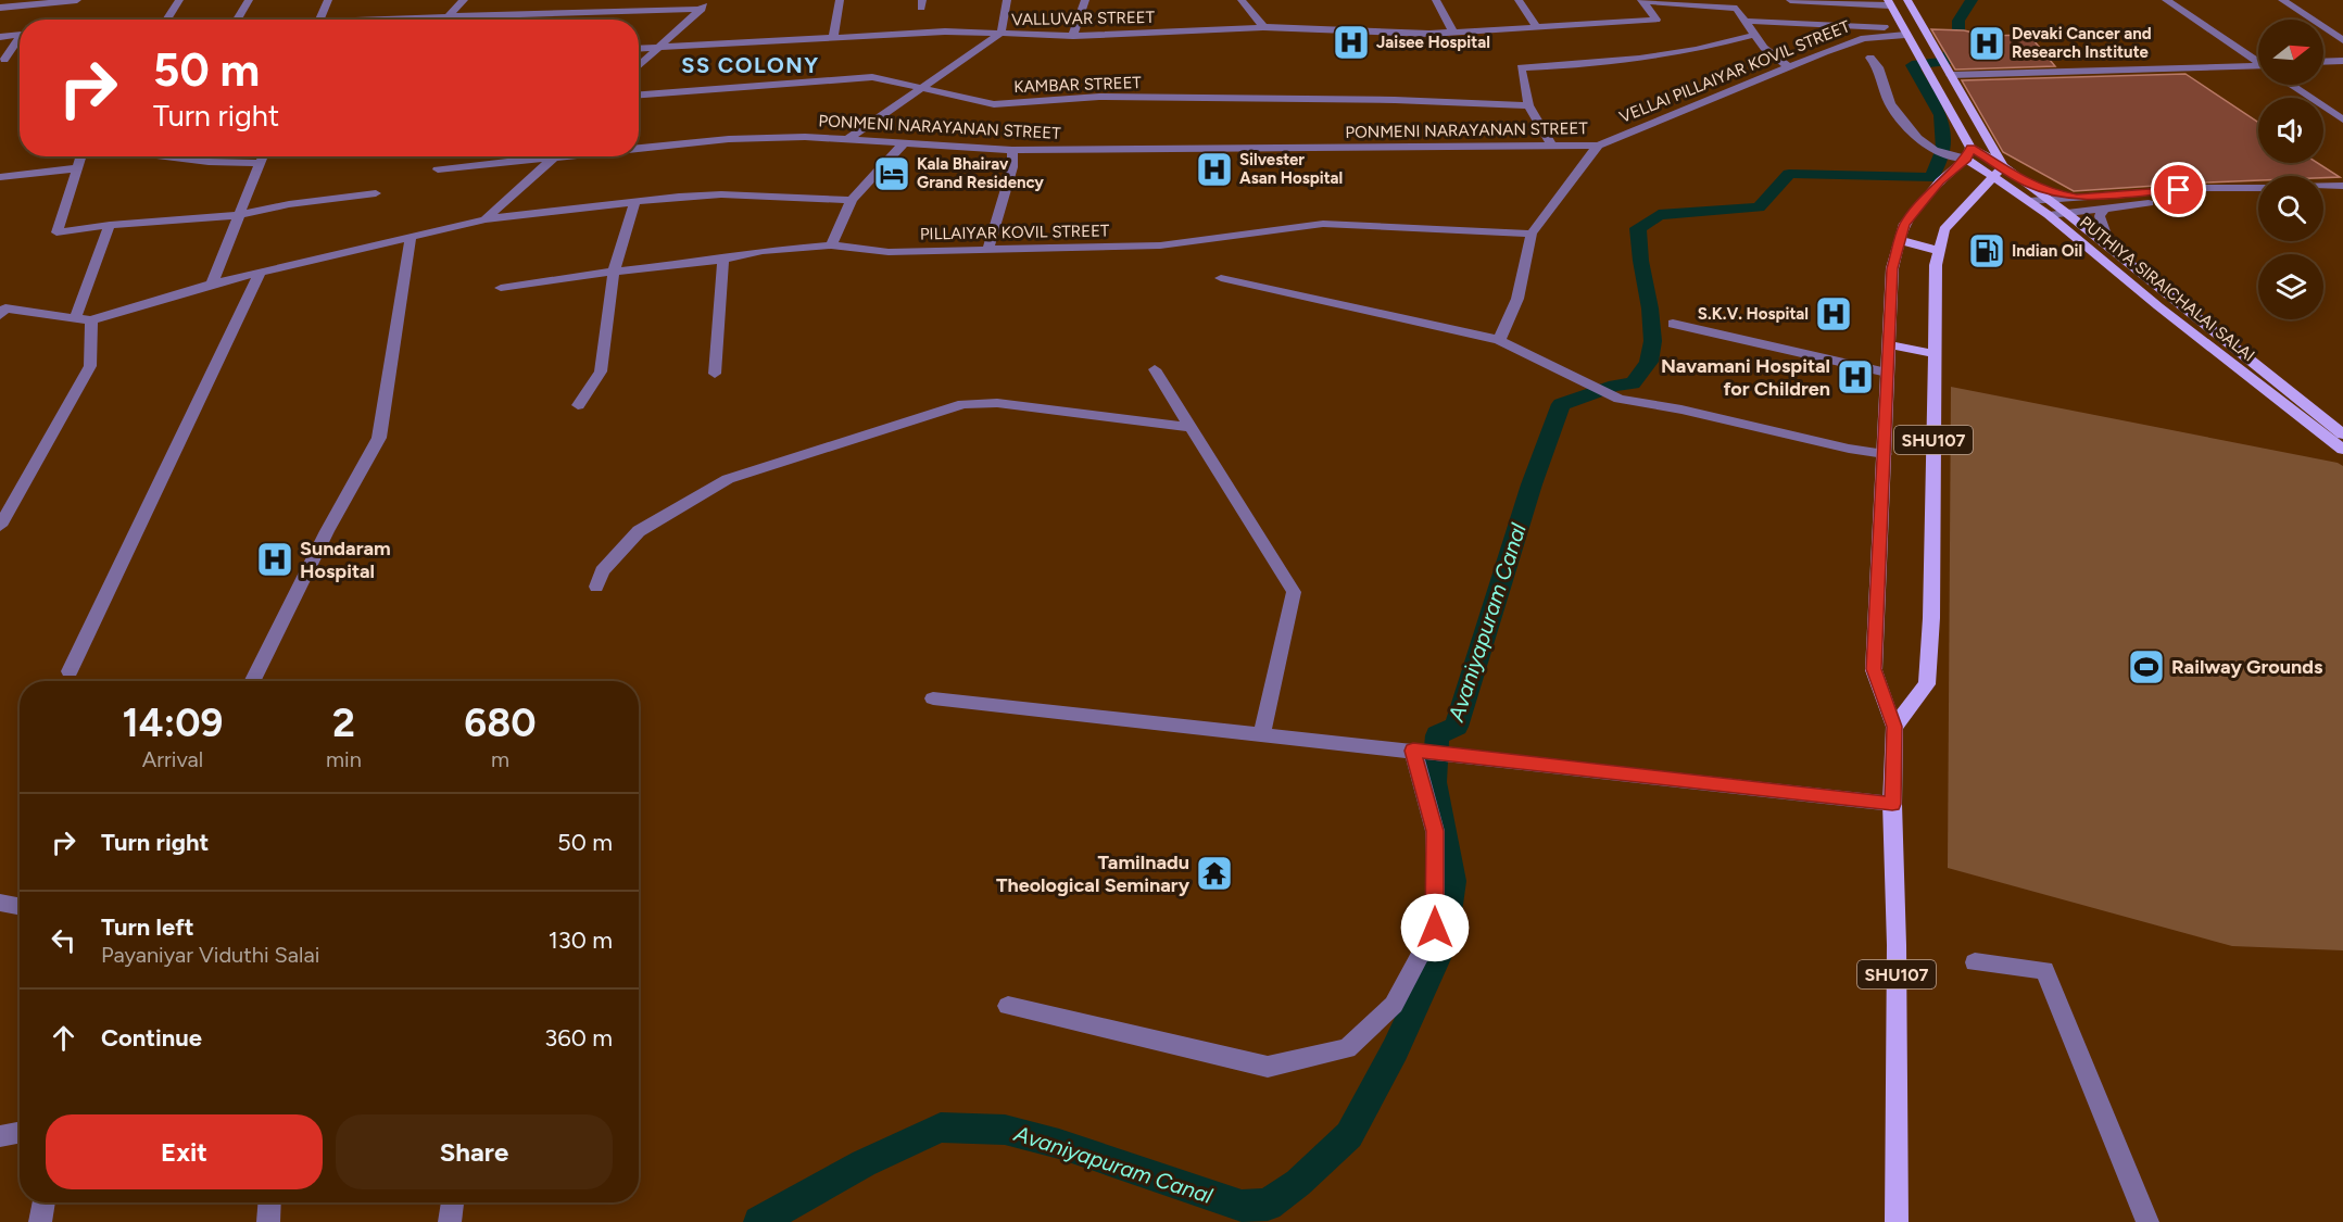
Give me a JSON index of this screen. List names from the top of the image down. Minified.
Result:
{"streets":{"main road":["PUTHIYA SIRAICHALAI SALAI","SHU107"],"street":["VALLUVAR STREET","VELLAI PILLAIYAR KOVIL STREET","KAMBAR STREET","PONMENI NARAYANAN STREET","PILLAIYAR KOVIL STREET"]},"crossings":[["VELLAI PILLAIYAR KOVIL STREET","PONMENI NARAYANAN STREET"],["PUTHIYA SIRAICHALAI SALAI","SHU107"]],"districts":["SS COLONY"],"water":["Avaniyapuram Canal"],"places":{"hospital":["Jaisee Hospital","Devaki Cancer and Research Institute","Silvester Asan Hospital","S.K.V. Hospital","Navamani Hospital for Children","Sundaram Hospital"],"hotel":["Kala Bhairav Grand Residency"],"fuel station":["Indian Oil"],"sports":["Railway Grounds"],"temple":["Tamilnadu Theological Seminary"]},"north":"right","page":{"turn":["50 m","Turn right"],"eta":["14:09","Arrival","2","min","680","m"],"list":[{"name":"Turn right","value":"50 m"},{"name":"Turn left","note":"Payaniyar Viduthi Salai","value":"130 m"},{"name":"Continue","value":"360 m"}],"buttons":["Exit","Share"]}}
